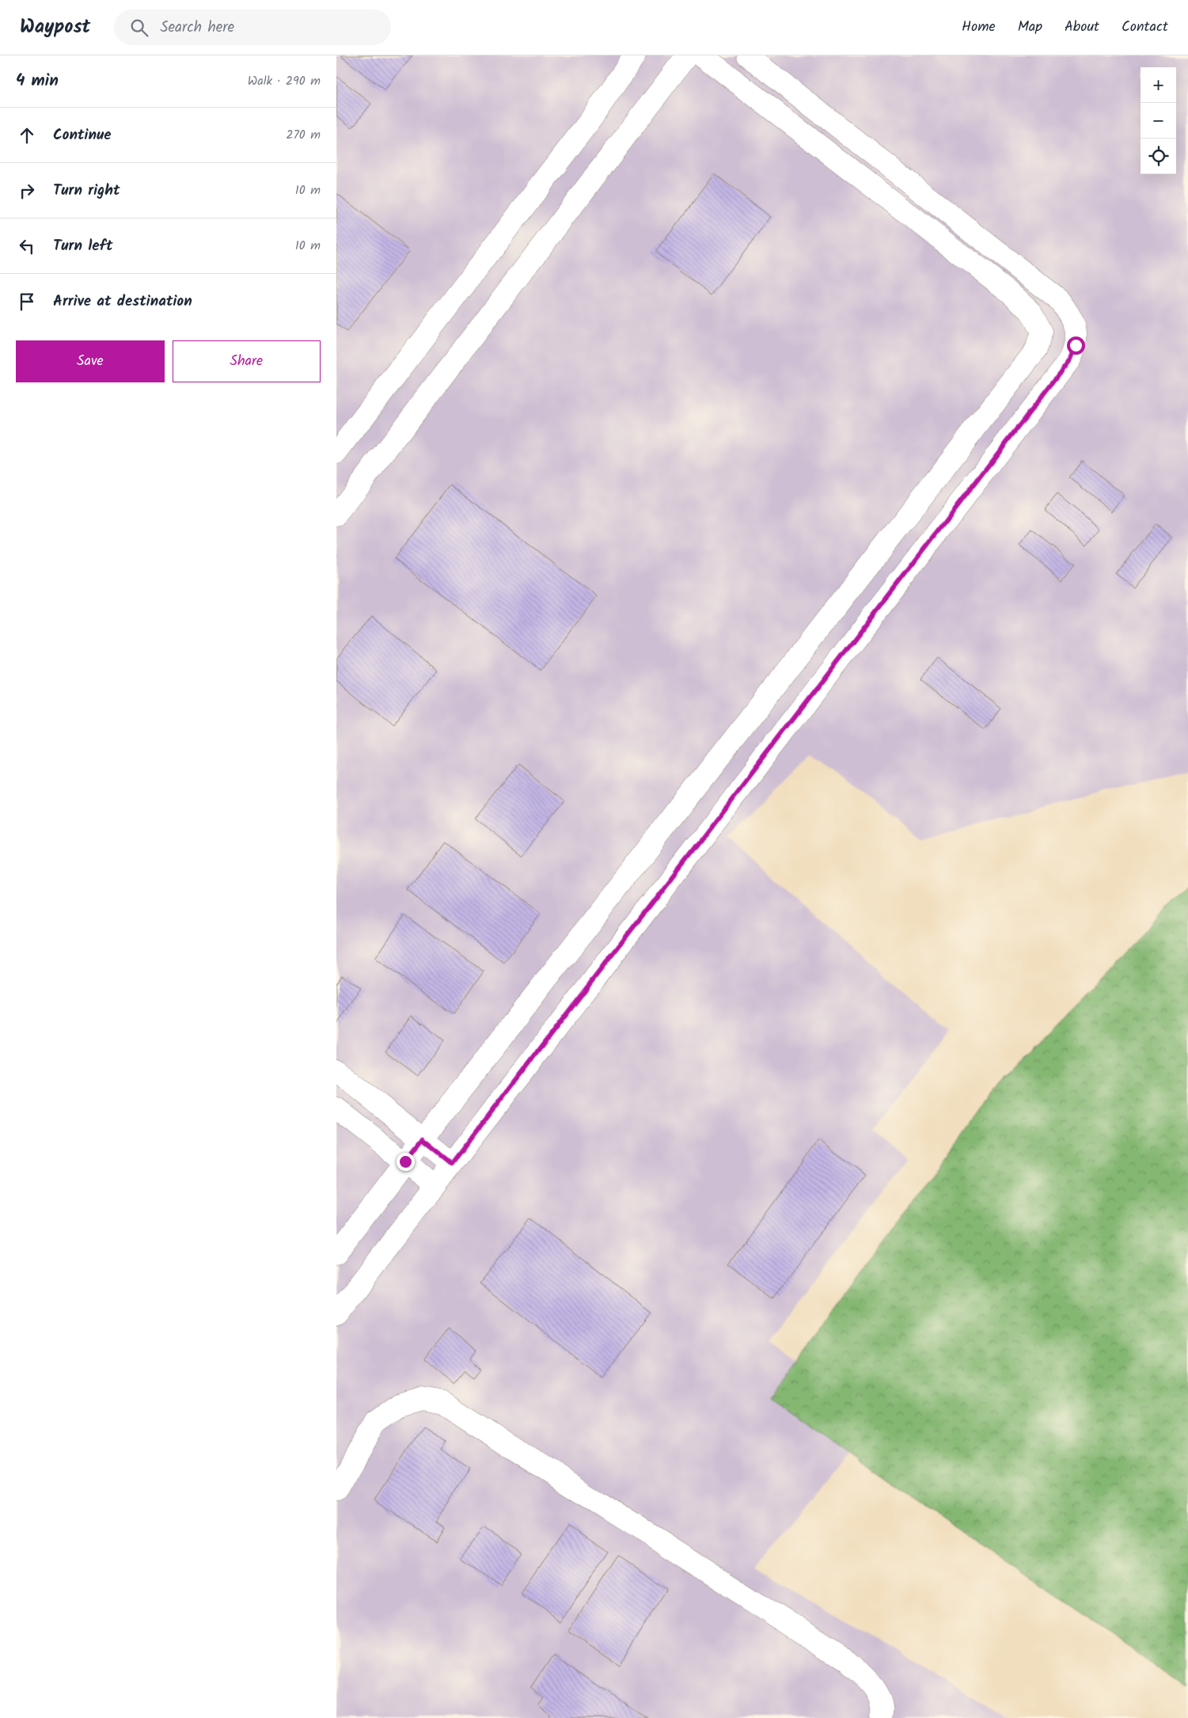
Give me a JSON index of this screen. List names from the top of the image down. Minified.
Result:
{"page":{"header":"Waypost","search":"Search here","nav":["Home","Map","About","Contact"],"heading":["4 min","Walk · 290 m"],"map_buttons":["+","−"],"list":[["Continue","270 m"],["Turn right","10 m"],["Turn left","10 m"],"Arrive at destination"],"buttons":["Save","Share"]}}
